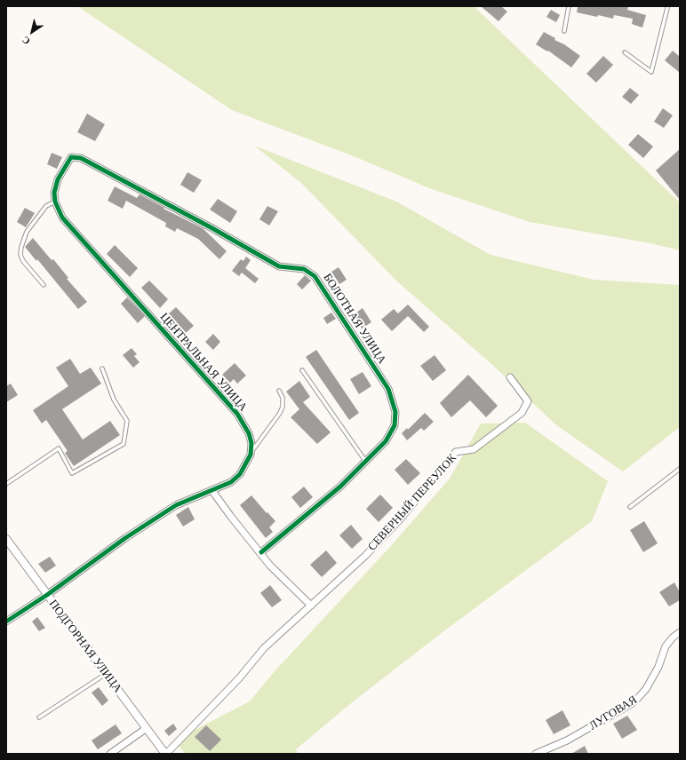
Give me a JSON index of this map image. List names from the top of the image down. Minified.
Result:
{"streets":{"street":["БОЛОТНАЯ УЛИЦА","ЦЕНТРАЛЬНАЯ УЛИЦА","СЕВЕРНЫЙ ПЕРЕУЛОК","ПОДГОРНАЯ УЛИЦА","ЛУГОВАЯ"]},"crossings":[["БОЛОТНАЯ УЛИЦА","ЦЕНТРАЛЬНАЯ УЛИЦА"]],"north":"bottom left"}
